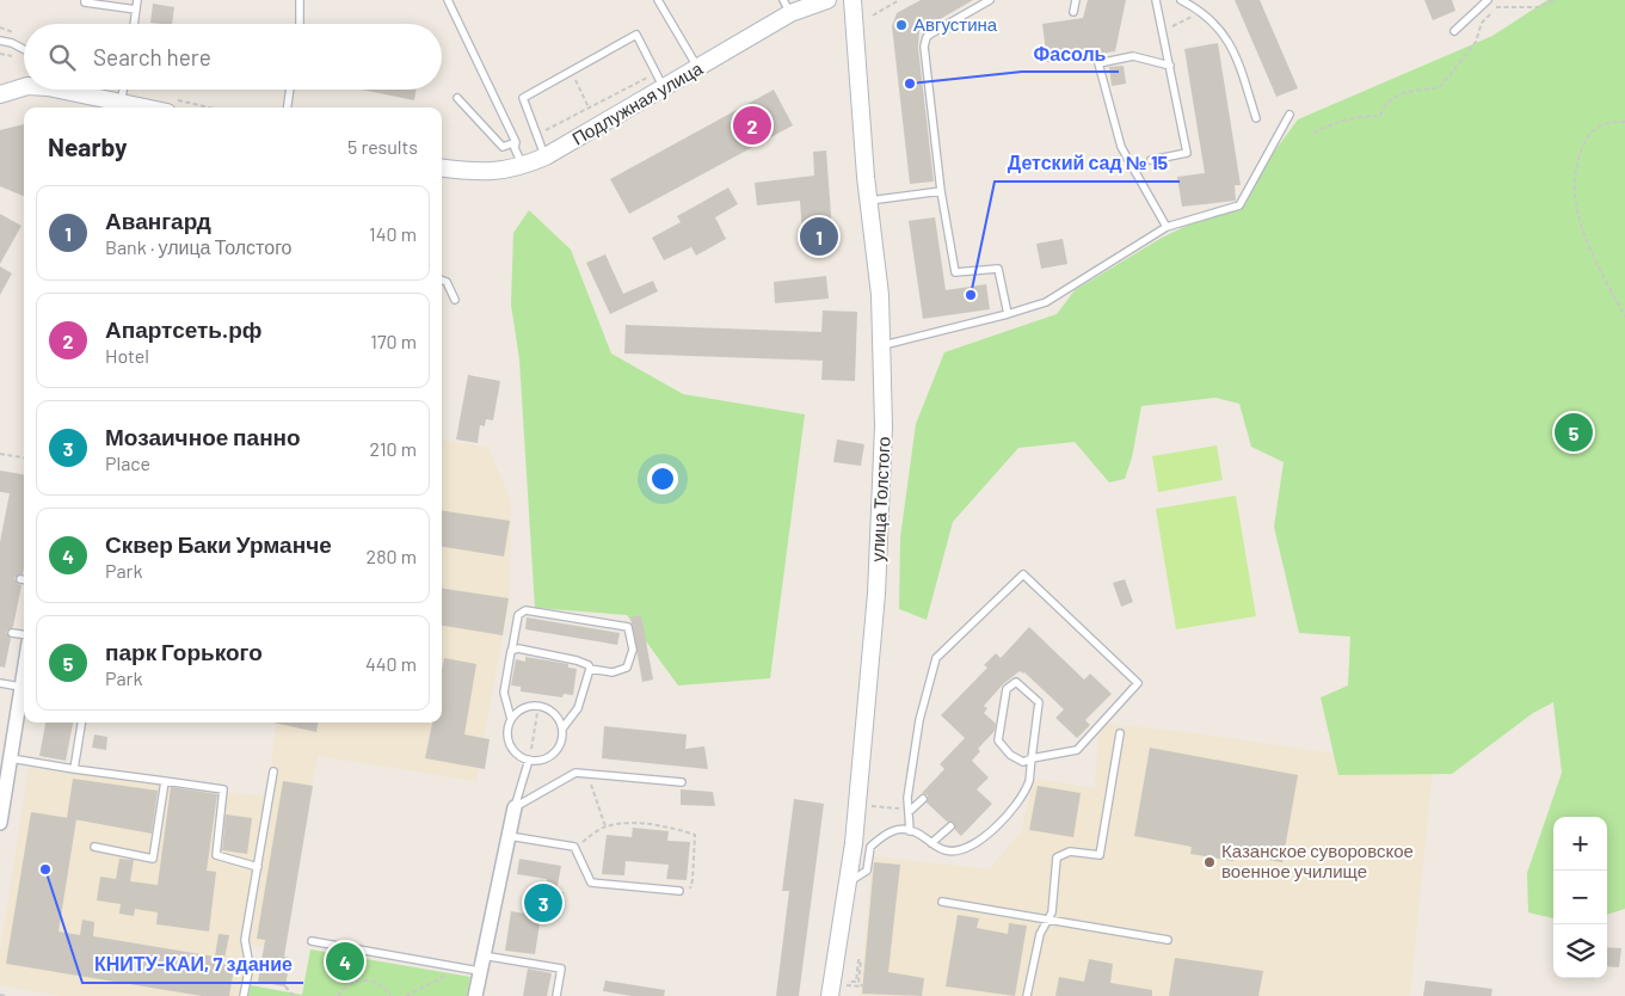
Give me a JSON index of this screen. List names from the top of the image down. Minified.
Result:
{"streets":{"street":["Подлужная улица","улица Толстого"]},"places":["Августина","Фасоль","Детский сад № 15","Казанское суворовское военное училище","КНИТУ-КАИ, 7 здание"],"page":{"search":"Search here","pins":["2","1","5","3","4"],"heading":["Nearby","5 results"],"list":[{"mark":"1","name":"Авангард","note":"Bank · улица Толстого","value":"140 m"},{"mark":"2","name":"Апартсеть.рф","note":"Hotel","value":"170 m"},{"mark":"3","name":"Мозаичное панно","note":"Place","value":"210 m"},{"mark":"4","name":"Сквер Баки Урманче","note":"Park","value":"280 m"},{"mark":"5","name":"парк Горького","note":"Park","value":"440 m"}],"map_buttons":["+","−"]}}
